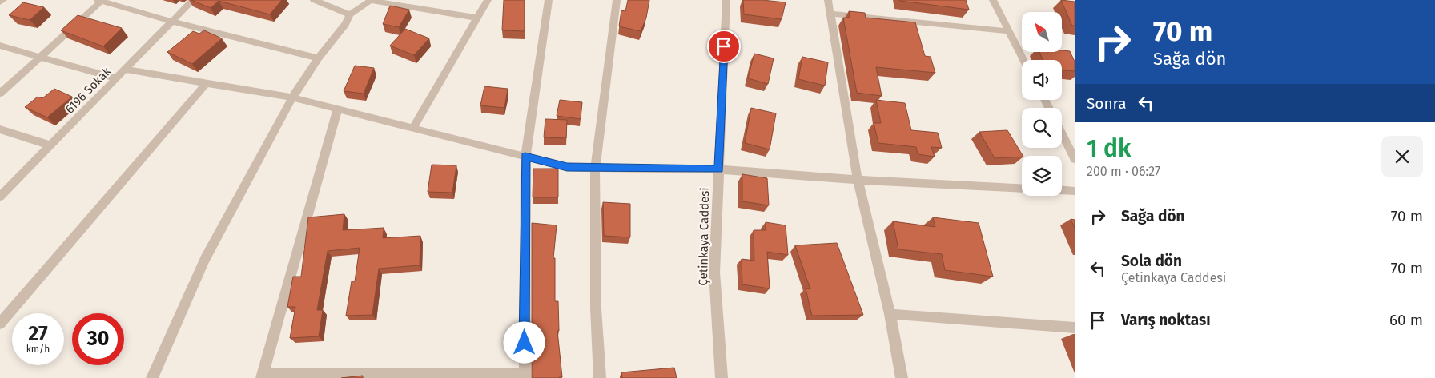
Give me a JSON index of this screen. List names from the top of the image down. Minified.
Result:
{"streets":{"street":["6196 Sokak","Çetinkaya Caddesi"]},"north":"top left","page":{"turn":["70 m","Sağa dön"],"then":"Sonra","heading":["1 dk","200 m · 06:27"],"list":[{"name":"Sağa dön","value":"70 m"},{"name":"Sola dön","note":"Çetinkaya Caddesi","value":"70 m"},{"name":"Varış noktası","value":"60 m"}],"speed":"27 km/h","limit":"30"}}
